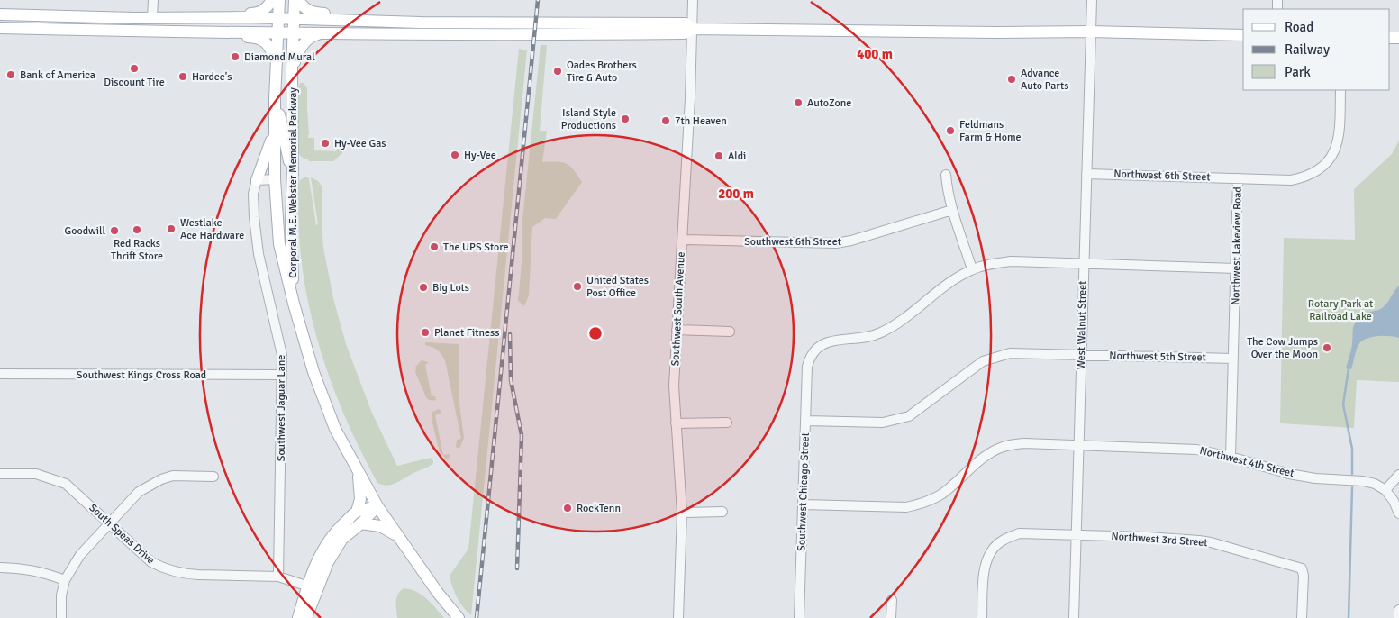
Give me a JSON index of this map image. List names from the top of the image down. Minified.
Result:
{"streets":{"main road":["Corporal M.E. Webster Memorial Parkway"],"street":["Northwest 6th Street","Southwest 6th Street","Northwest Lakeview Road","Southwest South Avenue","West Walnut Street","Northwest 5th Street","Southwest Kings Cross Road","Southwest Jaguar Lane","Northwest 4th Street","Southwest Chicago Street","South Speas Drive","Northwest 3rd Street"]},"crossings":[["Northwest 6th Street","Northwest Lakeview Road"],["Northwest 6th Street","West Walnut Street"],["Southwest 6th Street","Southwest South Avenue"],["Northwest Lakeview Road","Northwest 5th Street"],["Northwest Lakeview Road","Northwest 4th Street"],["West Walnut Street","Northwest 5th Street"],["West Walnut Street","Northwest 4th Street"],["West Walnut Street","Northwest 3rd Street"],["Northwest 5th Street","Southwest Chicago Street"],["Southwest Kings Cross Road","Southwest Jaguar Lane"],["Southwest Jaguar Lane","South Speas Drive"],["Northwest 4th Street","Southwest Chicago Street"]],"parks":["Rotary Park at Railroad Lake"],"places":["Diamond Mural","Discount Tire","Oades Brothers Tire & Auto","Bank of America","Hardee's","Advance Auto Parts","AutoZone","Island Style Productions","7th Heaven","Feldmans Farm & Home","Hy-Vee Gas","Hy-Vee","Aldi","Westlake Ace Hardware","Red Racks Thrift Store","Goodwill","The UPS Store","United States Post Office","Big Lots","Planet Fitness","The Cow Jumps Over the Moon","RockTenn"],"legend":["Road","Railway","Park"],"rings":["400 m","200 m"]}
